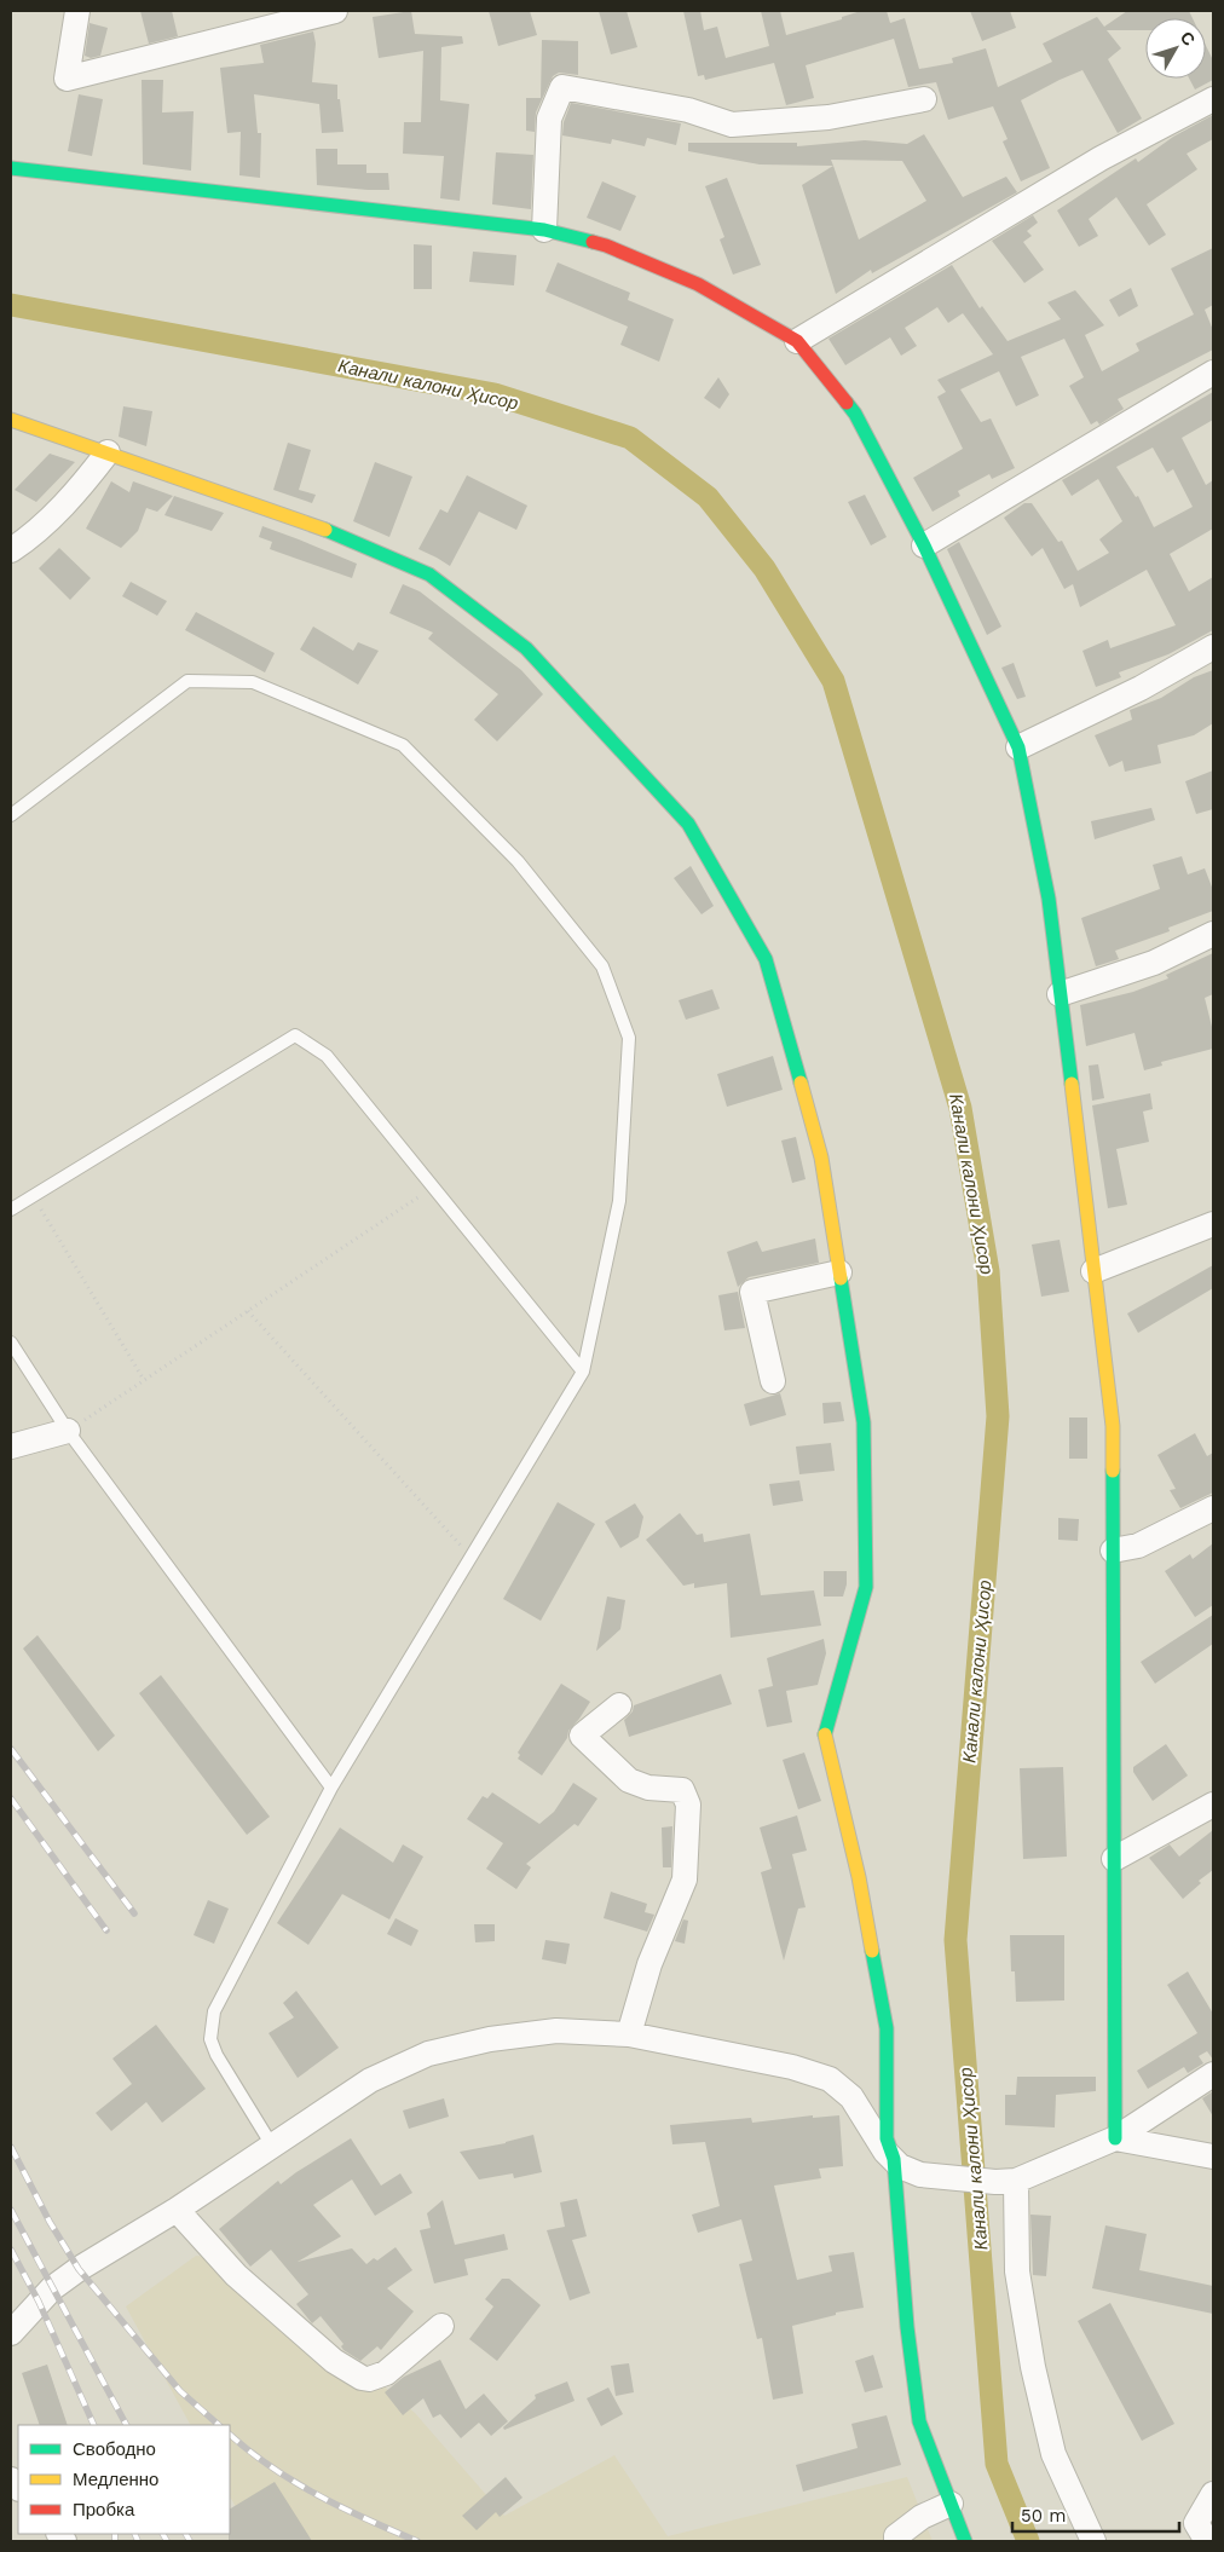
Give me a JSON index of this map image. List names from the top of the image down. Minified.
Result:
{"water":["Канали калони Ҳисор"],"legend":["Свободно","Медленно","Пробка"],"scale_bar":"50 m","north":"top right"}
